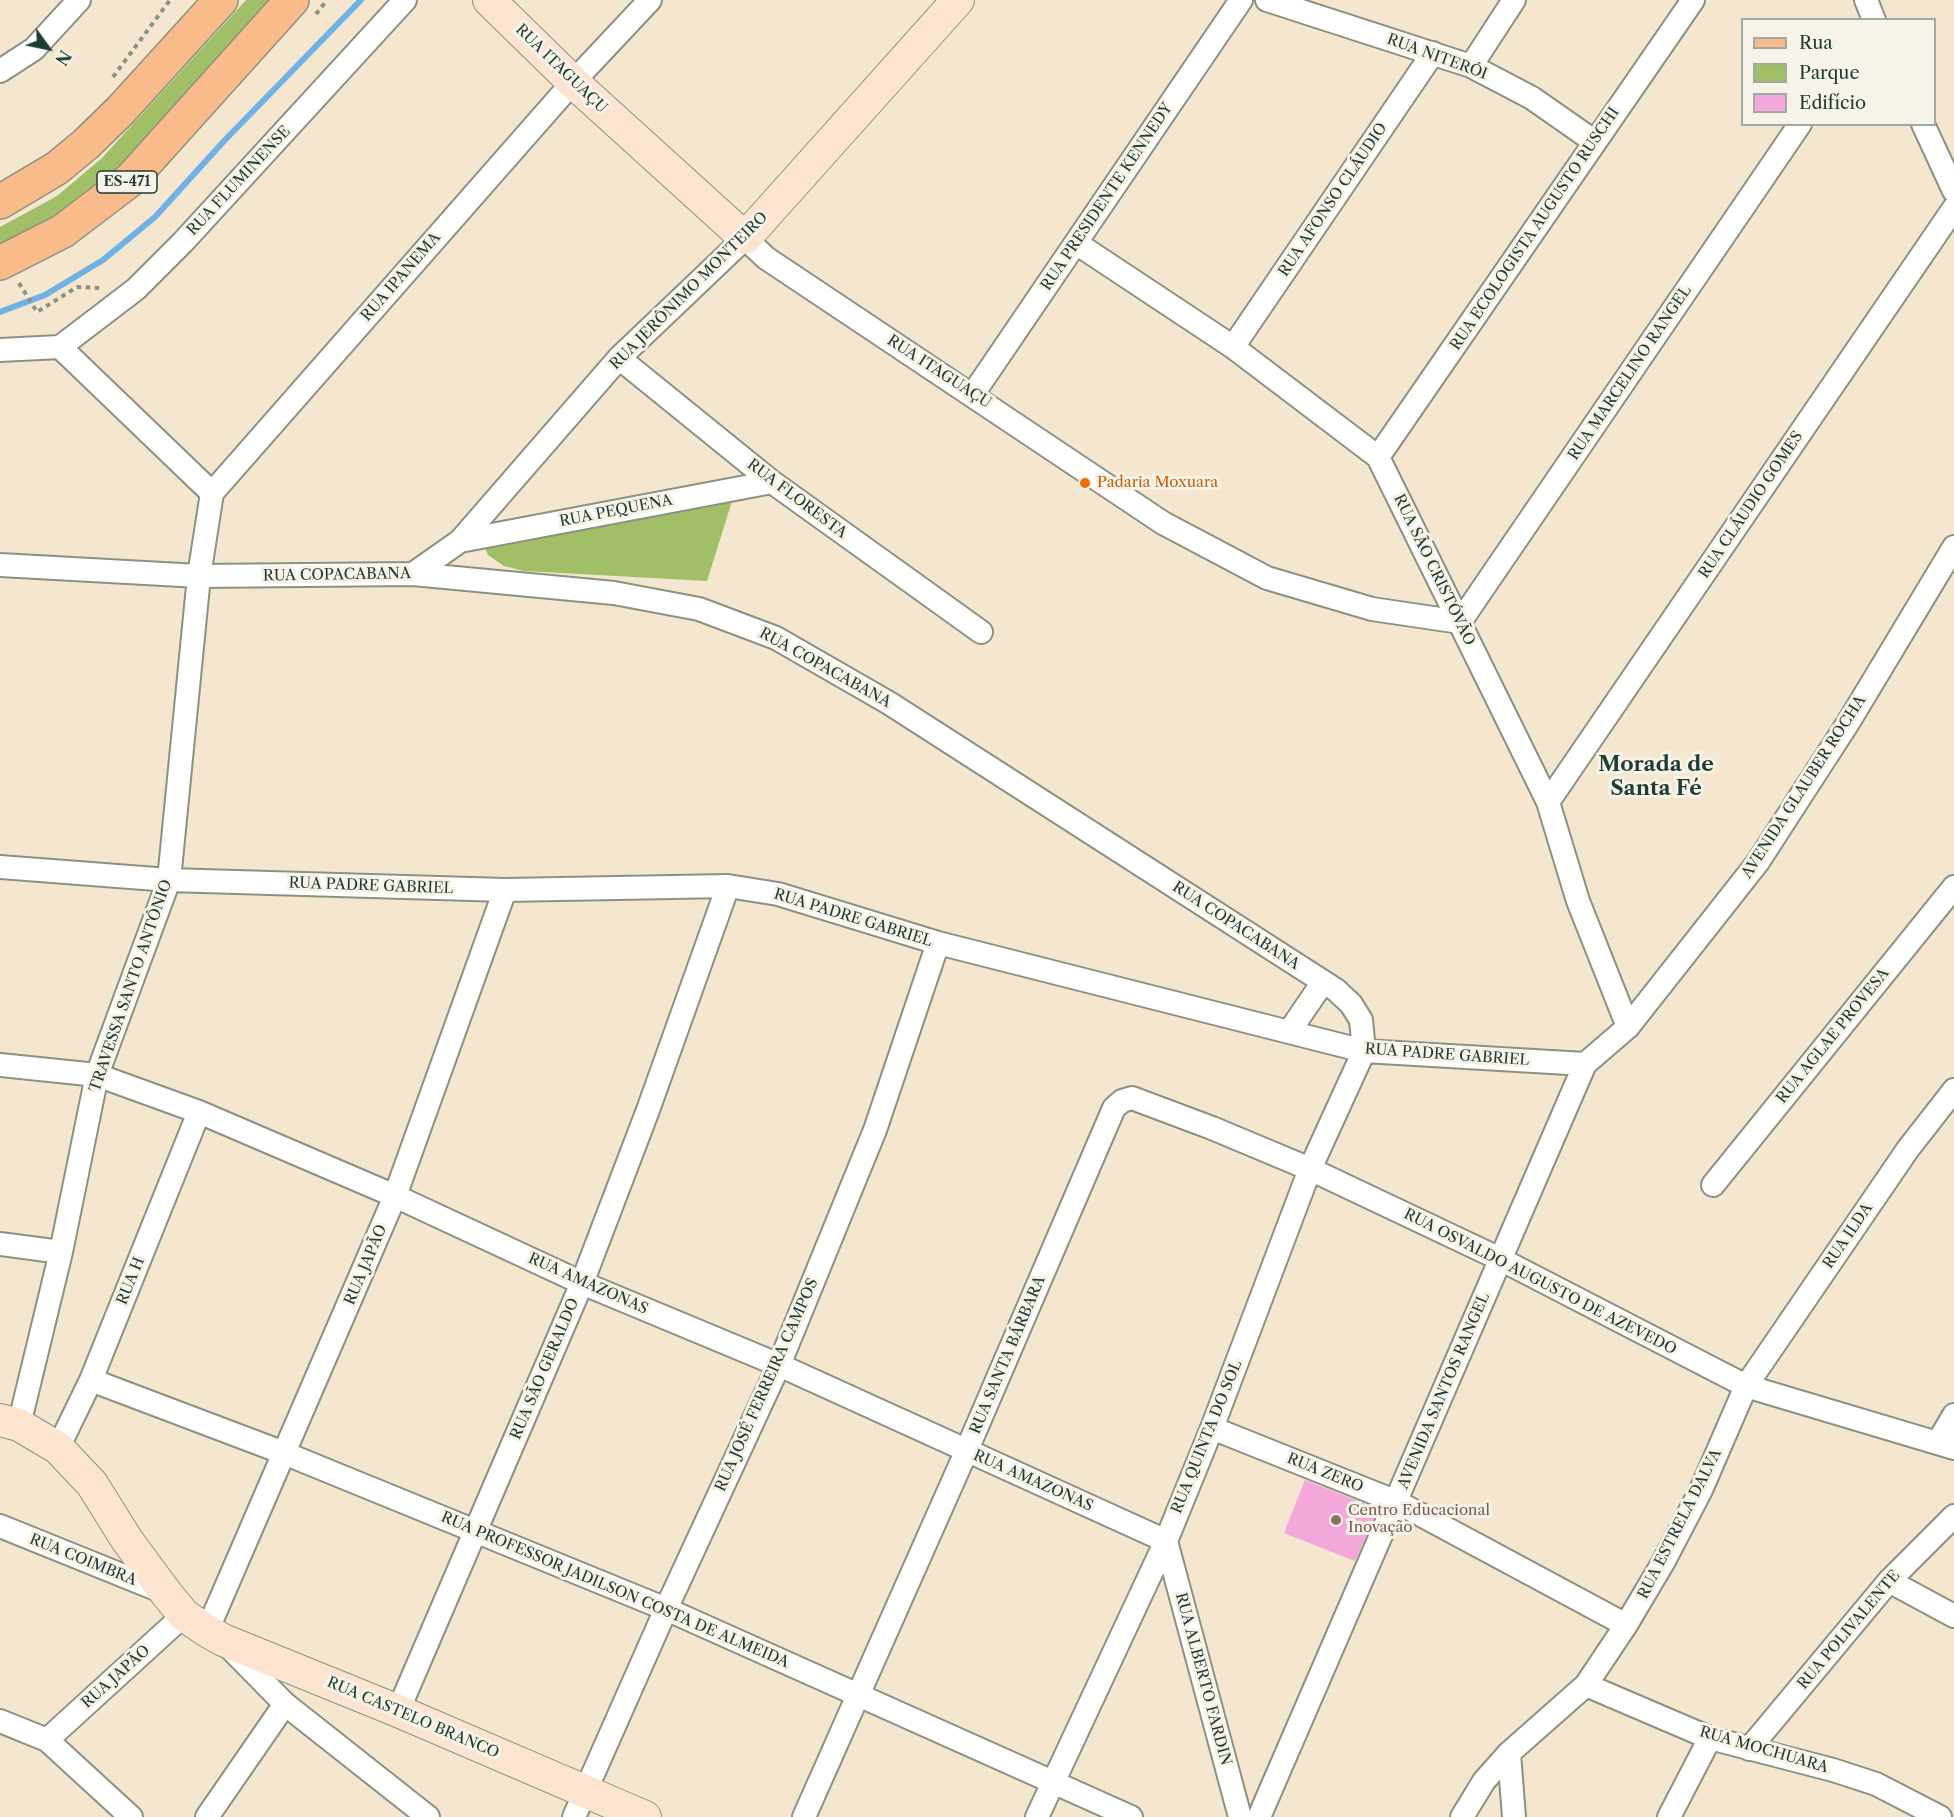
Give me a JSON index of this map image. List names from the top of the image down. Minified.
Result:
{"streets":{"main road":["ES-471"],"street":["RUA NITERÓI","RUA ITAGUAÇU","RUA FLUMINENSE","RUA PRESIDENTE KENNEDY","RUA AFONSO CLÁUDIO","RUA ECOLOGISTA AUGUSTO RUSCHI","RUA IPANEMA","RUA JERÔNIMO MONTEIRO","RUA MARCELINO RANGEL","RUA FLORESTA","RUA CLÁUDIO GOMES","RUA PEQUENA","RUA SÃO CRISTÓVÃO","RUA COPACABANA","AVENIDA GLAUBER ROCHA","RUA PADRE GABRIEL","TRAVESSA SANTO ANTÔNIO","RUA AGLAE PROVESA","RUA ILDA","RUA JAPÃO","RUA H","RUA OSVALDO AUGUSTO DE AZEVEDO","RUA AMAZONAS","RUA SANTA BÁRBARA","RUA SÃO GERALDO","RUA JOSÉ FERREIRA CAMPOS","AVENIDA SANTOS RANGEL","RUA QUINTA DO SOL","RUA ZERO","RUA ESTRELA DALVA","RUA COIMBRA","RUA PROFESSOR JADILSON COSTA DE ALMEIDA","RUA POLIVALENTE","RUA ALBERTO FARDIN","RUA CASTELO BRANCO","RUA MOCHUARA"]},"crossings":[["RUA NITERÓI","RUA AFONSO CLÁUDIO"],["RUA NITERÓI","RUA ECOLOGISTA AUGUSTO RUSCHI"],["RUA ITAGUAÇU","RUA PRESIDENTE KENNEDY"],["RUA ITAGUAÇU","RUA IPANEMA"],["RUA ITAGUAÇU","RUA JERÔNIMO MONTEIRO"],["RUA ITAGUAÇU","RUA MARCELINO RANGEL"],["RUA ITAGUAÇU","RUA SÃO CRISTÓVÃO"],["RUA PRESIDENTE KENNEDY","RUA SÃO CRISTÓVÃO"],["RUA AFONSO CLÁUDIO","RUA SÃO CRISTÓVÃO"],["RUA ECOLOGISTA AUGUSTO RUSCHI","RUA SÃO CRISTÓVÃO"],["RUA JERÔNIMO MONTEIRO","RUA FLORESTA"],["RUA JERÔNIMO MONTEIRO","RUA PEQUENA"],["RUA JERÔNIMO MONTEIRO","RUA COPACABANA"],["RUA MARCELINO RANGEL","RUA SÃO CRISTÓVÃO"],["RUA FLORESTA","RUA PEQUENA"],["RUA CLÁUDIO GOMES","RUA SÃO CRISTÓVÃO"],["RUA SÃO CRISTÓVÃO","AVENIDA GLAUBER ROCHA"],["RUA COPACABANA","RUA PADRE GABRIEL"],["RUA COPACABANA","TRAVESSA SANTO ANTÔNIO"],["RUA COPACABANA","RUA QUINTA DO SOL"],["AVENIDA GLAUBER ROCHA","RUA PADRE GABRIEL"],["AVENIDA GLAUBER ROCHA","AVENIDA SANTOS RANGEL"],["RUA PADRE GABRIEL","TRAVESSA SANTO ANTÔNIO"],["RUA PADRE GABRIEL","RUA JAPÃO"],["RUA PADRE GABRIEL","RUA SÃO GERALDO"],["RUA PADRE GABRIEL","RUA JOSÉ FERREIRA CAMPOS"],["RUA PADRE GABRIEL","AVENIDA SANTOS RANGEL"],["RUA PADRE GABRIEL","RUA QUINTA DO SOL"],["TRAVESSA SANTO ANTÔNIO","RUA AMAZONAS"],["RUA ILDA","RUA OSVALDO AUGUSTO DE AZEVEDO"],["RUA ILDA","RUA ESTRELA DALVA"],["RUA JAPÃO","RUA AMAZONAS"],["RUA JAPÃO","RUA COIMBRA"],["RUA JAPÃO","RUA PROFESSOR JADILSON COSTA DE ALMEIDA"],["RUA JAPÃO","RUA CASTELO BRANCO"],["RUA H","RUA AMAZONAS"],["RUA H","RUA PROFESSOR JADILSON COSTA DE ALMEIDA"],["RUA OSVALDO AUGUSTO DE AZEVEDO","RUA SANTA BÁRBARA"],["RUA OSVALDO AUGUSTO DE AZEVEDO","AVENIDA SANTOS RANGEL"],["RUA OSVALDO AUGUSTO DE AZEVEDO","RUA QUINTA DO SOL"],["RUA OSVALDO AUGUSTO DE AZEVEDO","RUA ESTRELA DALVA"],["RUA AMAZONAS","RUA SANTA BÁRBARA"],["RUA AMAZONAS","RUA SÃO GERALDO"],["RUA AMAZONAS","RUA JOSÉ FERREIRA CAMPOS"],["RUA AMAZONAS","RUA QUINTA DO SOL"],["RUA AMAZONAS","RUA ALBERTO FARDIN"],["RUA SANTA BÁRBARA","RUA PROFESSOR JADILSON COSTA DE ALMEIDA"],["RUA SÃO GERALDO","RUA PROFESSOR JADILSON COSTA DE ALMEIDA"],["RUA SÃO GERALDO","RUA CASTELO BRANCO"],["RUA JOSÉ FERREIRA CAMPOS","RUA PROFESSOR JADILSON COSTA DE ALMEIDA"],["RUA JOSÉ FERREIRA CAMPOS","RUA CASTELO BRANCO"],["AVENIDA SANTOS RANGEL","RUA ZERO"],["RUA QUINTA DO SOL","RUA ZERO"],["RUA QUINTA DO SOL","RUA PROFESSOR JADILSON COSTA DE ALMEIDA"],["RUA QUINTA DO SOL","RUA ALBERTO FARDIN"],["RUA ZERO","RUA ESTRELA DALVA"],["RUA ESTRELA DALVA","RUA MOCHUARA"],["RUA COIMBRA","RUA CASTELO BRANCO"],["RUA POLIVALENTE","RUA MOCHUARA"]],"districts":["Morada de Santa Fé"],"places":["Padaria Moxuara","Centro Educacional Inovação"],"legend":["Rua","Parque","Edifício"],"north":"bottom right"}
